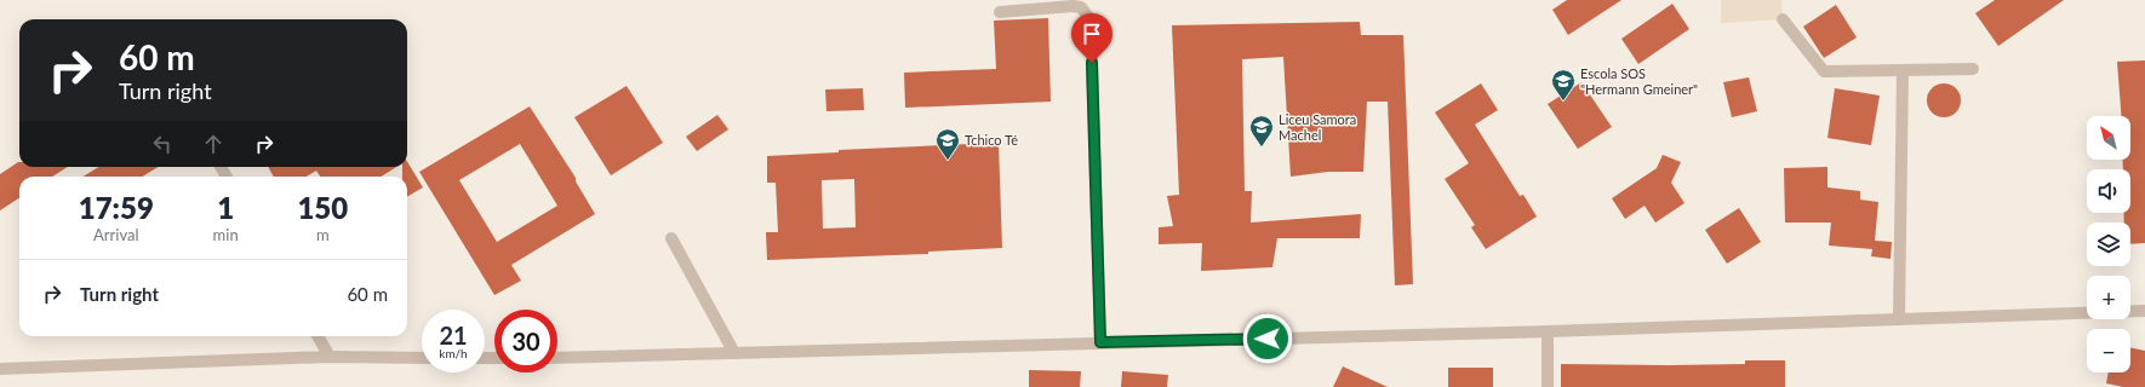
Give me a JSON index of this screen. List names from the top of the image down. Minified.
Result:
{"places":{"school or university":["Escola SOS \"Hermann Gmeiner\"","Liceu Samora Machel","Tchico Té"]},"north":"top left","page":{"turn":["60 m","Turn right"],"map_buttons":["+","−"],"eta":["17:59","Arrival","1","min","150","m"],"list":[{"name":"Turn right","value":"60 m"}],"speed":"21 km/h","limit":"30"}}
